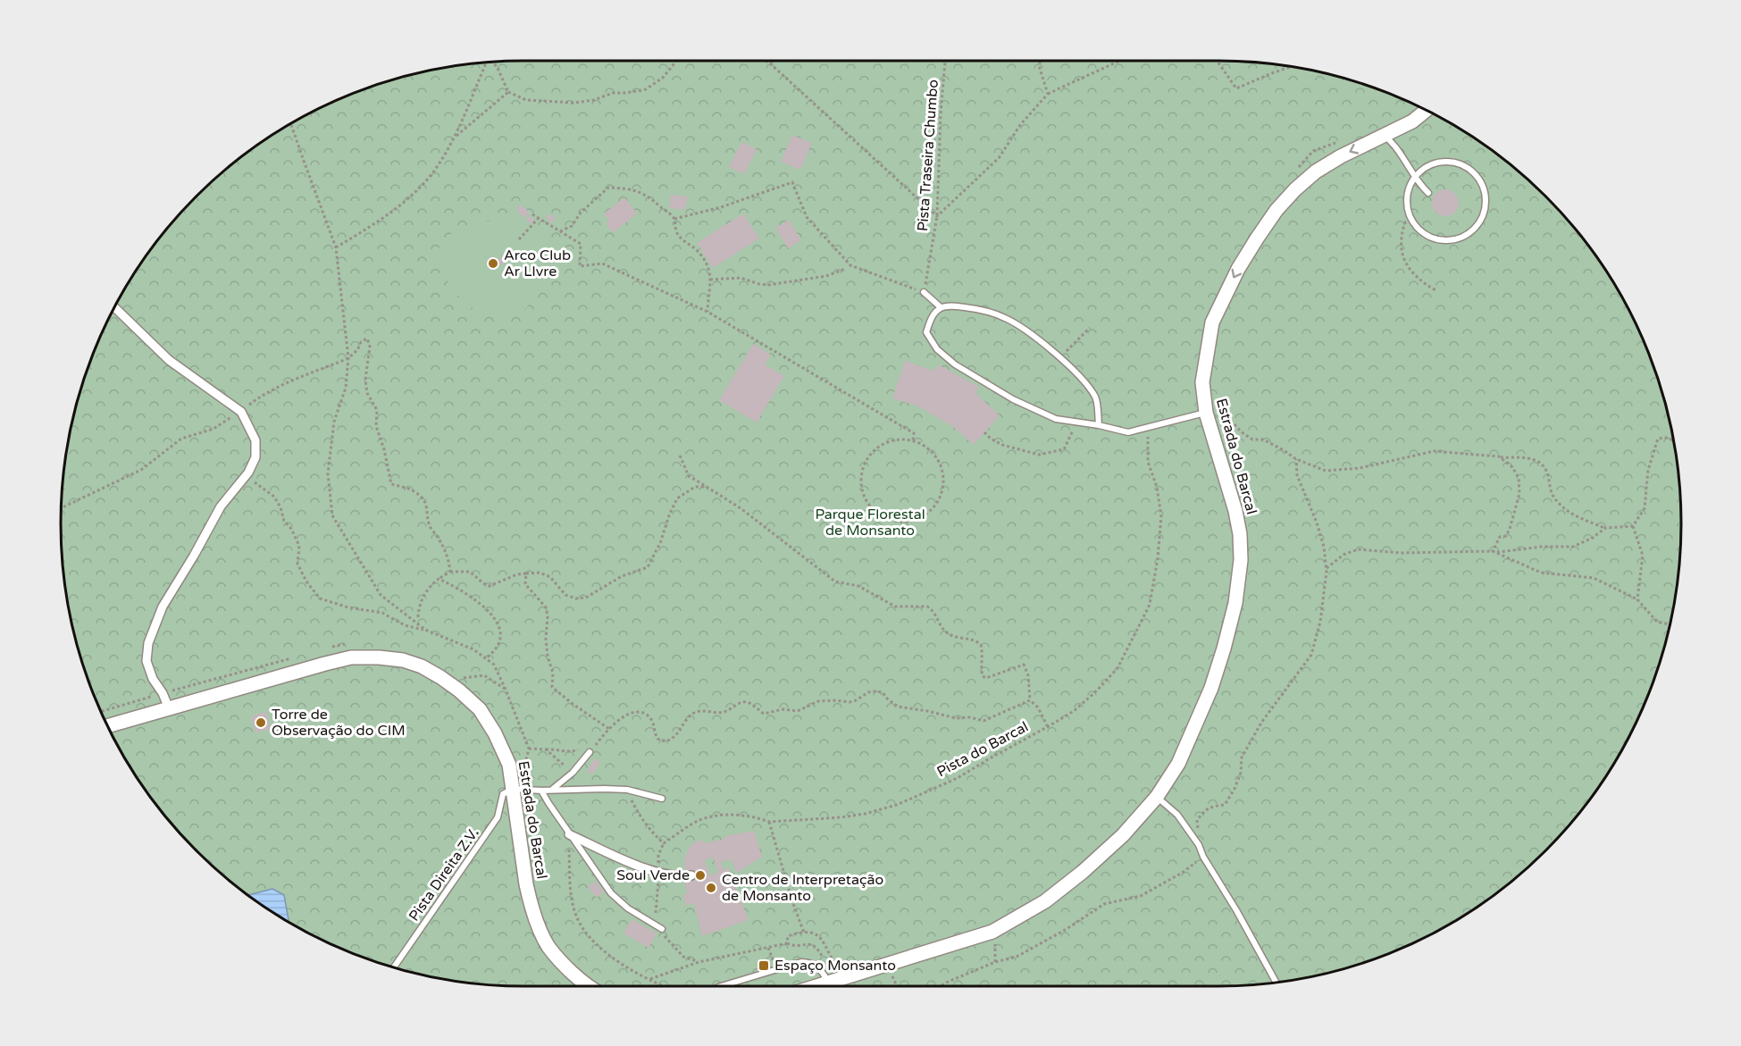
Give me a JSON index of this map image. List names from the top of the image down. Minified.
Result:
{"streets":{"street":["Estrada do Barcal"],"lane":["Pista Direita Z.V."],"path":["Pista Traseira Chumbo","Pista do Barcal"]},"crossings":[["Estrada do Barcal","Pista Direita Z.V."]],"parks":["Parque Florestal de Monsanto"],"places":{"other":["Arco Club Ar LIvre","Torre de Observação do CIM","Soul Verde","Centro de Interpretação de Monsanto"],"transit":["Espaço Monsanto"]}}
